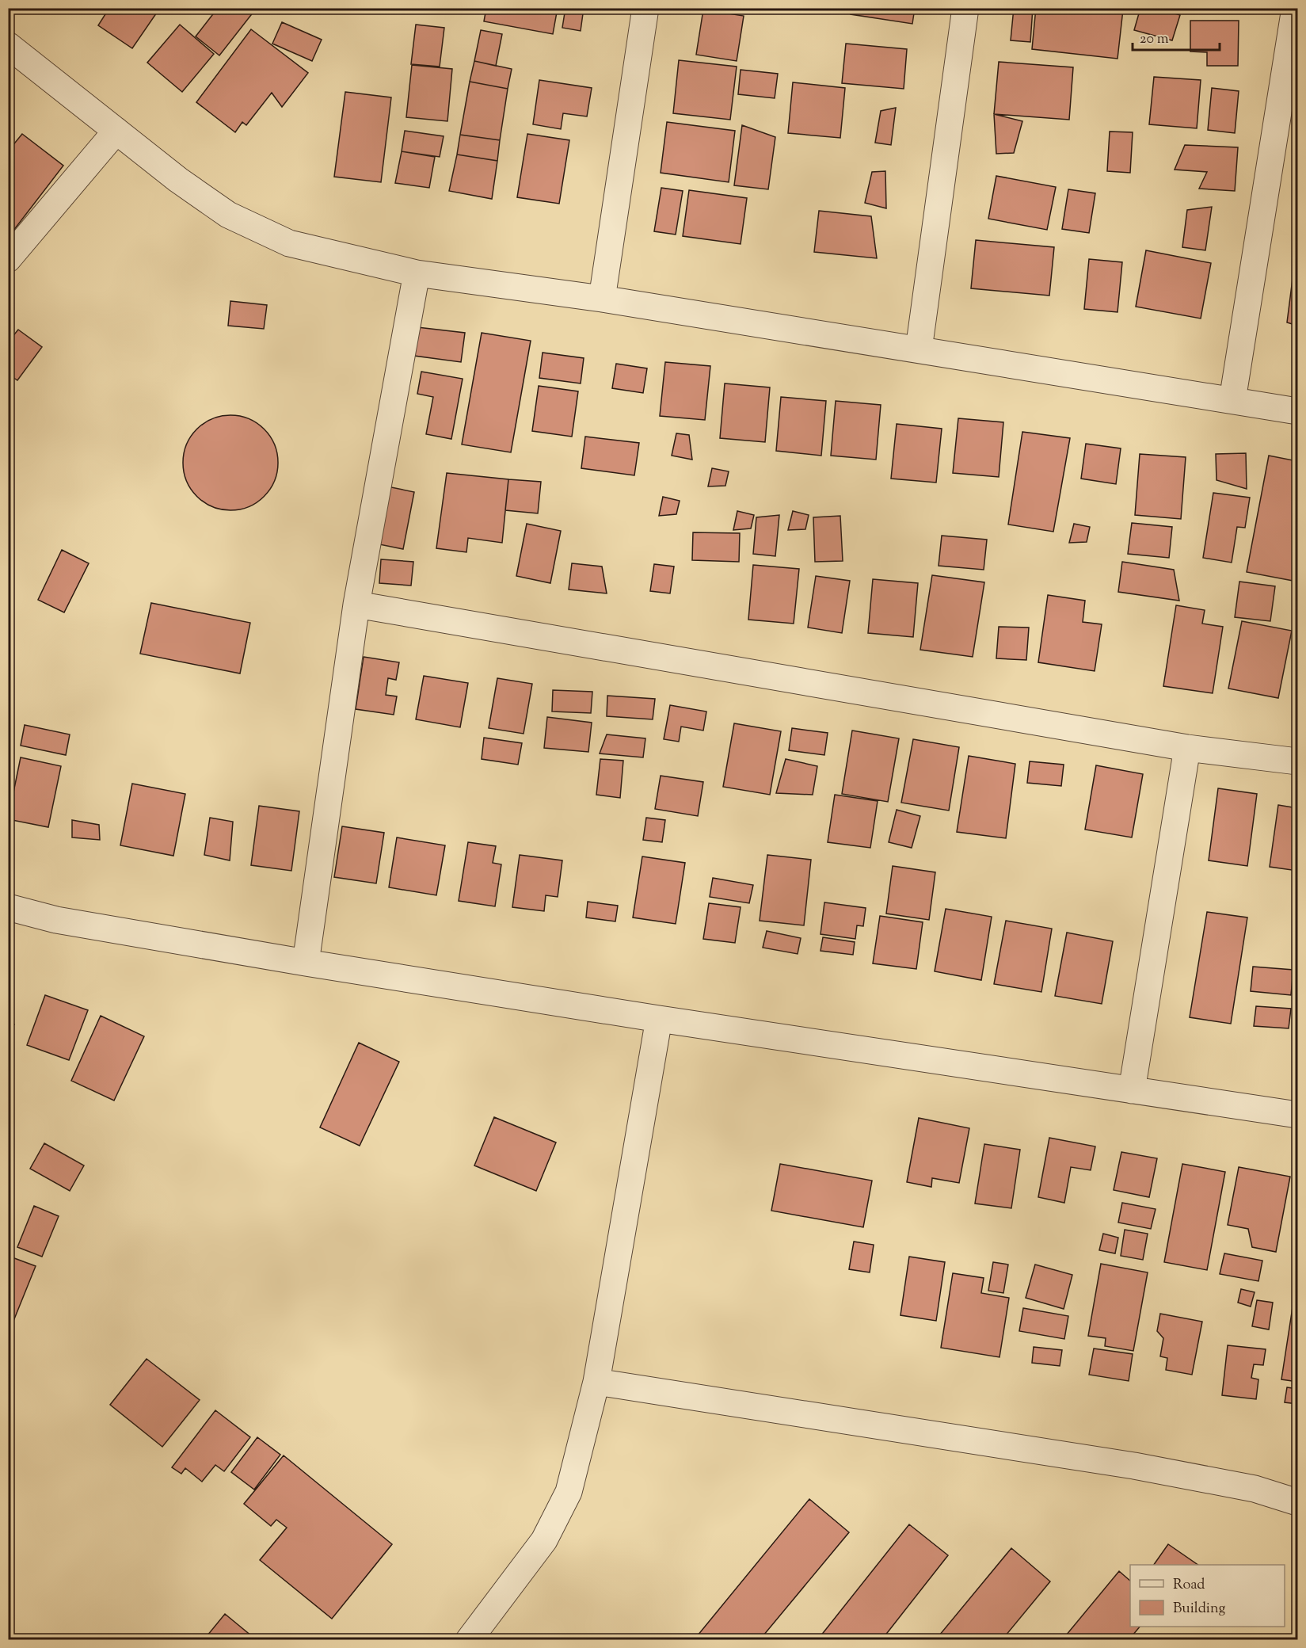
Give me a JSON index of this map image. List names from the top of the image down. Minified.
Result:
{"legend":["Road","Building"],"scale_bar":"20 m"}
